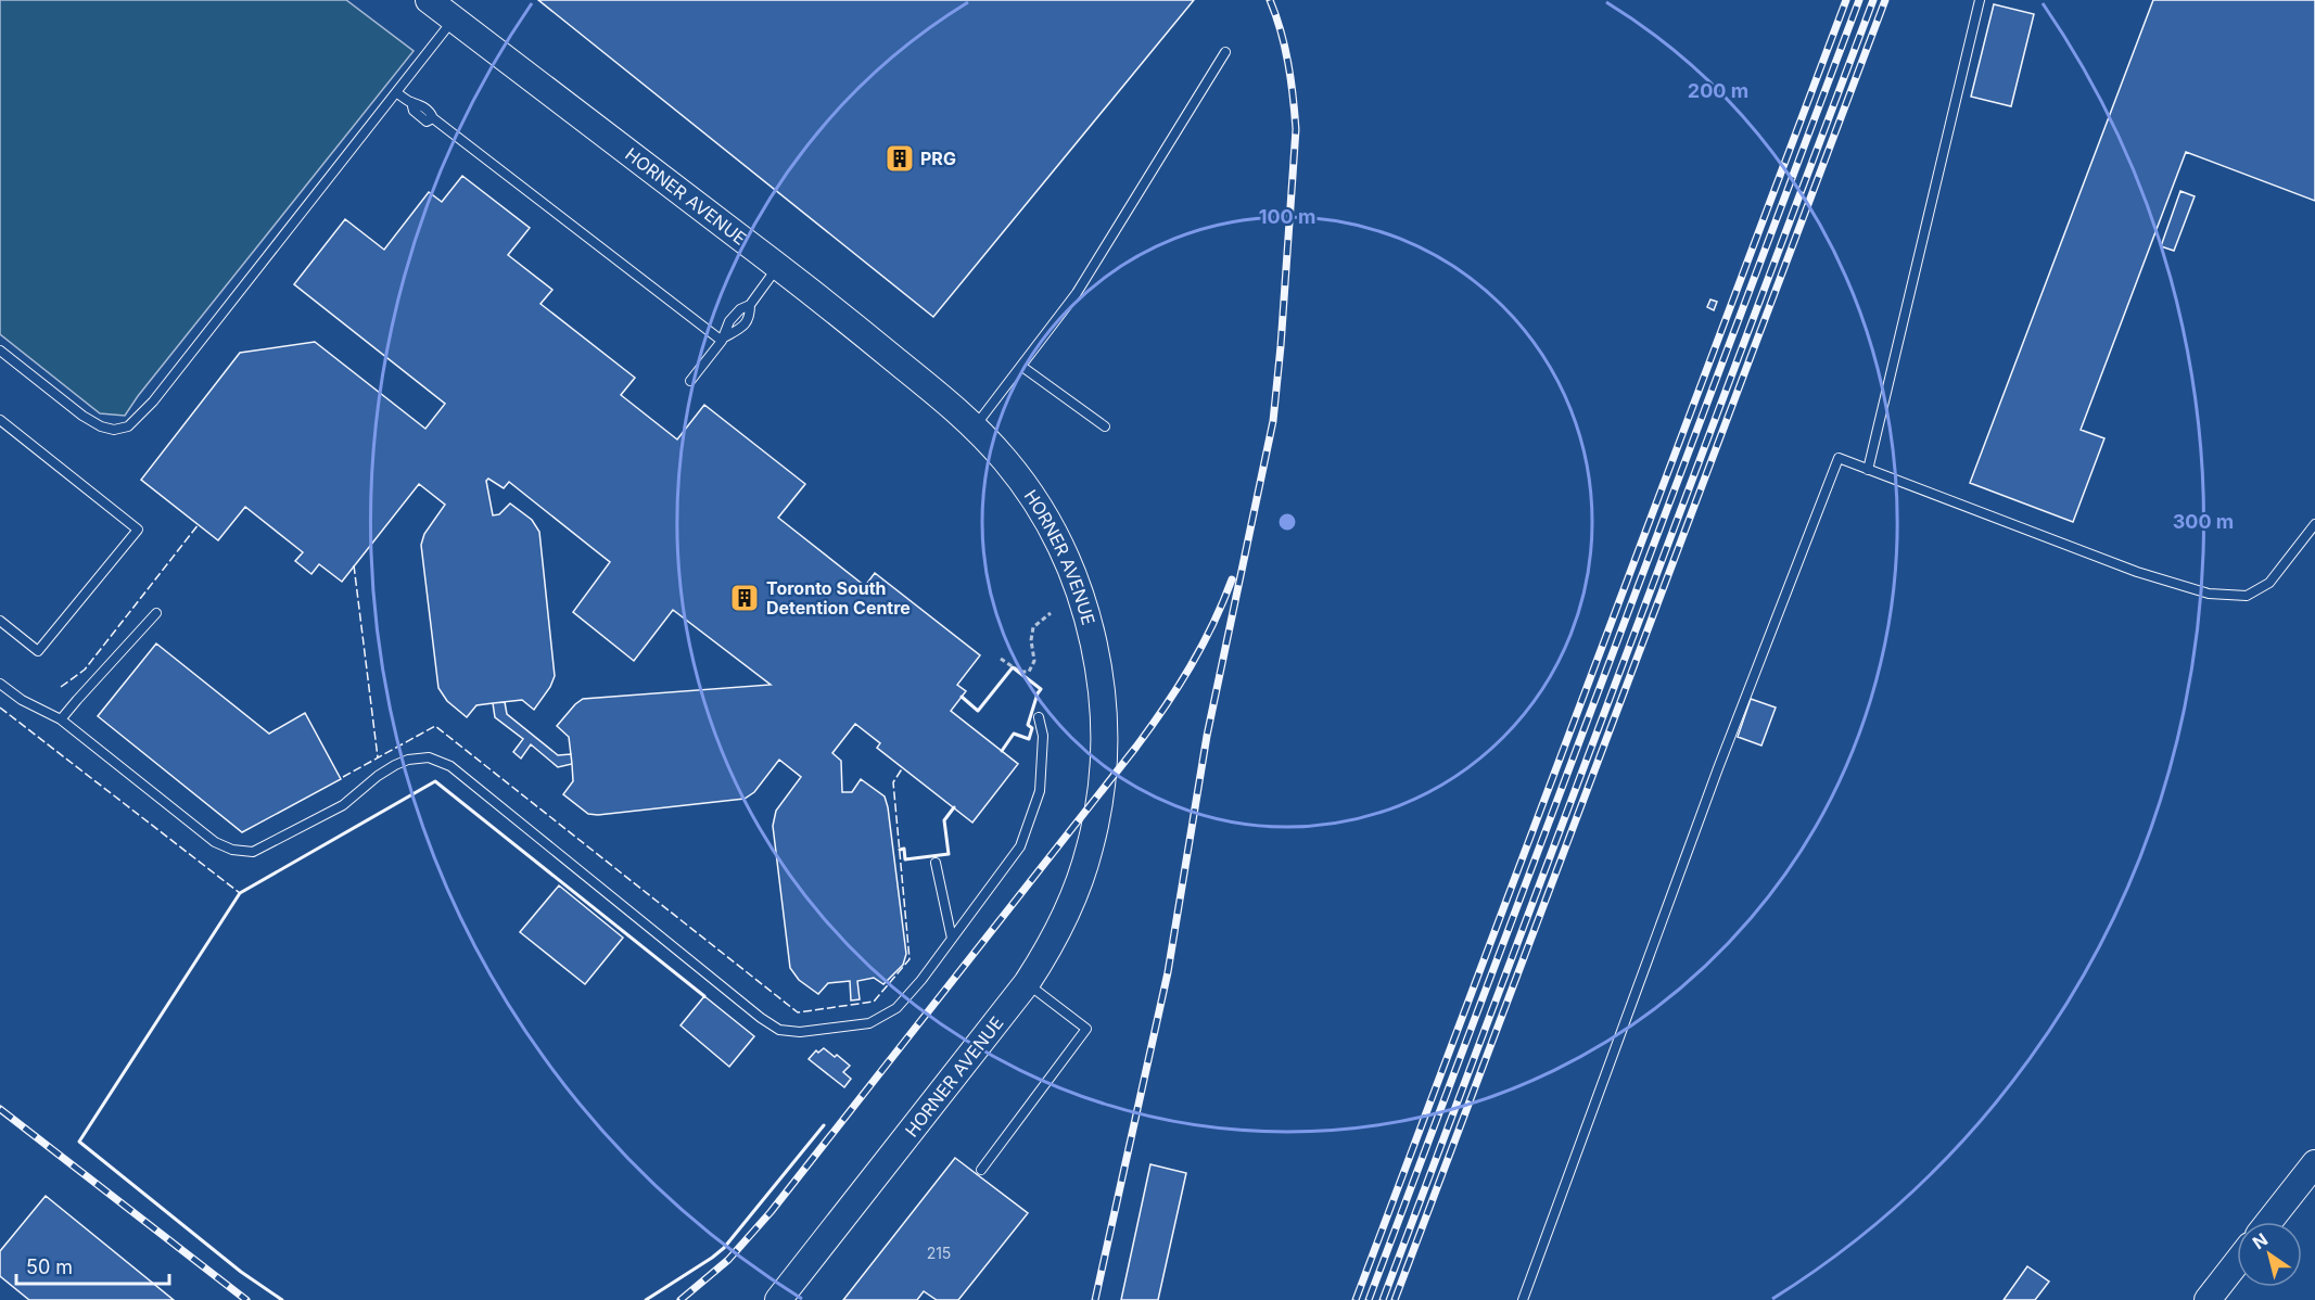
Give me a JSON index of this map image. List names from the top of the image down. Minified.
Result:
{"streets":{"main road":["HORNER AVENUE"]},"places":{"building":["PRG","Toronto South Detention Centre"]},"house_numbers":["215"],"scale_bar":"50 m","north":"top left","rings":["200 m","100 m","300 m"]}
